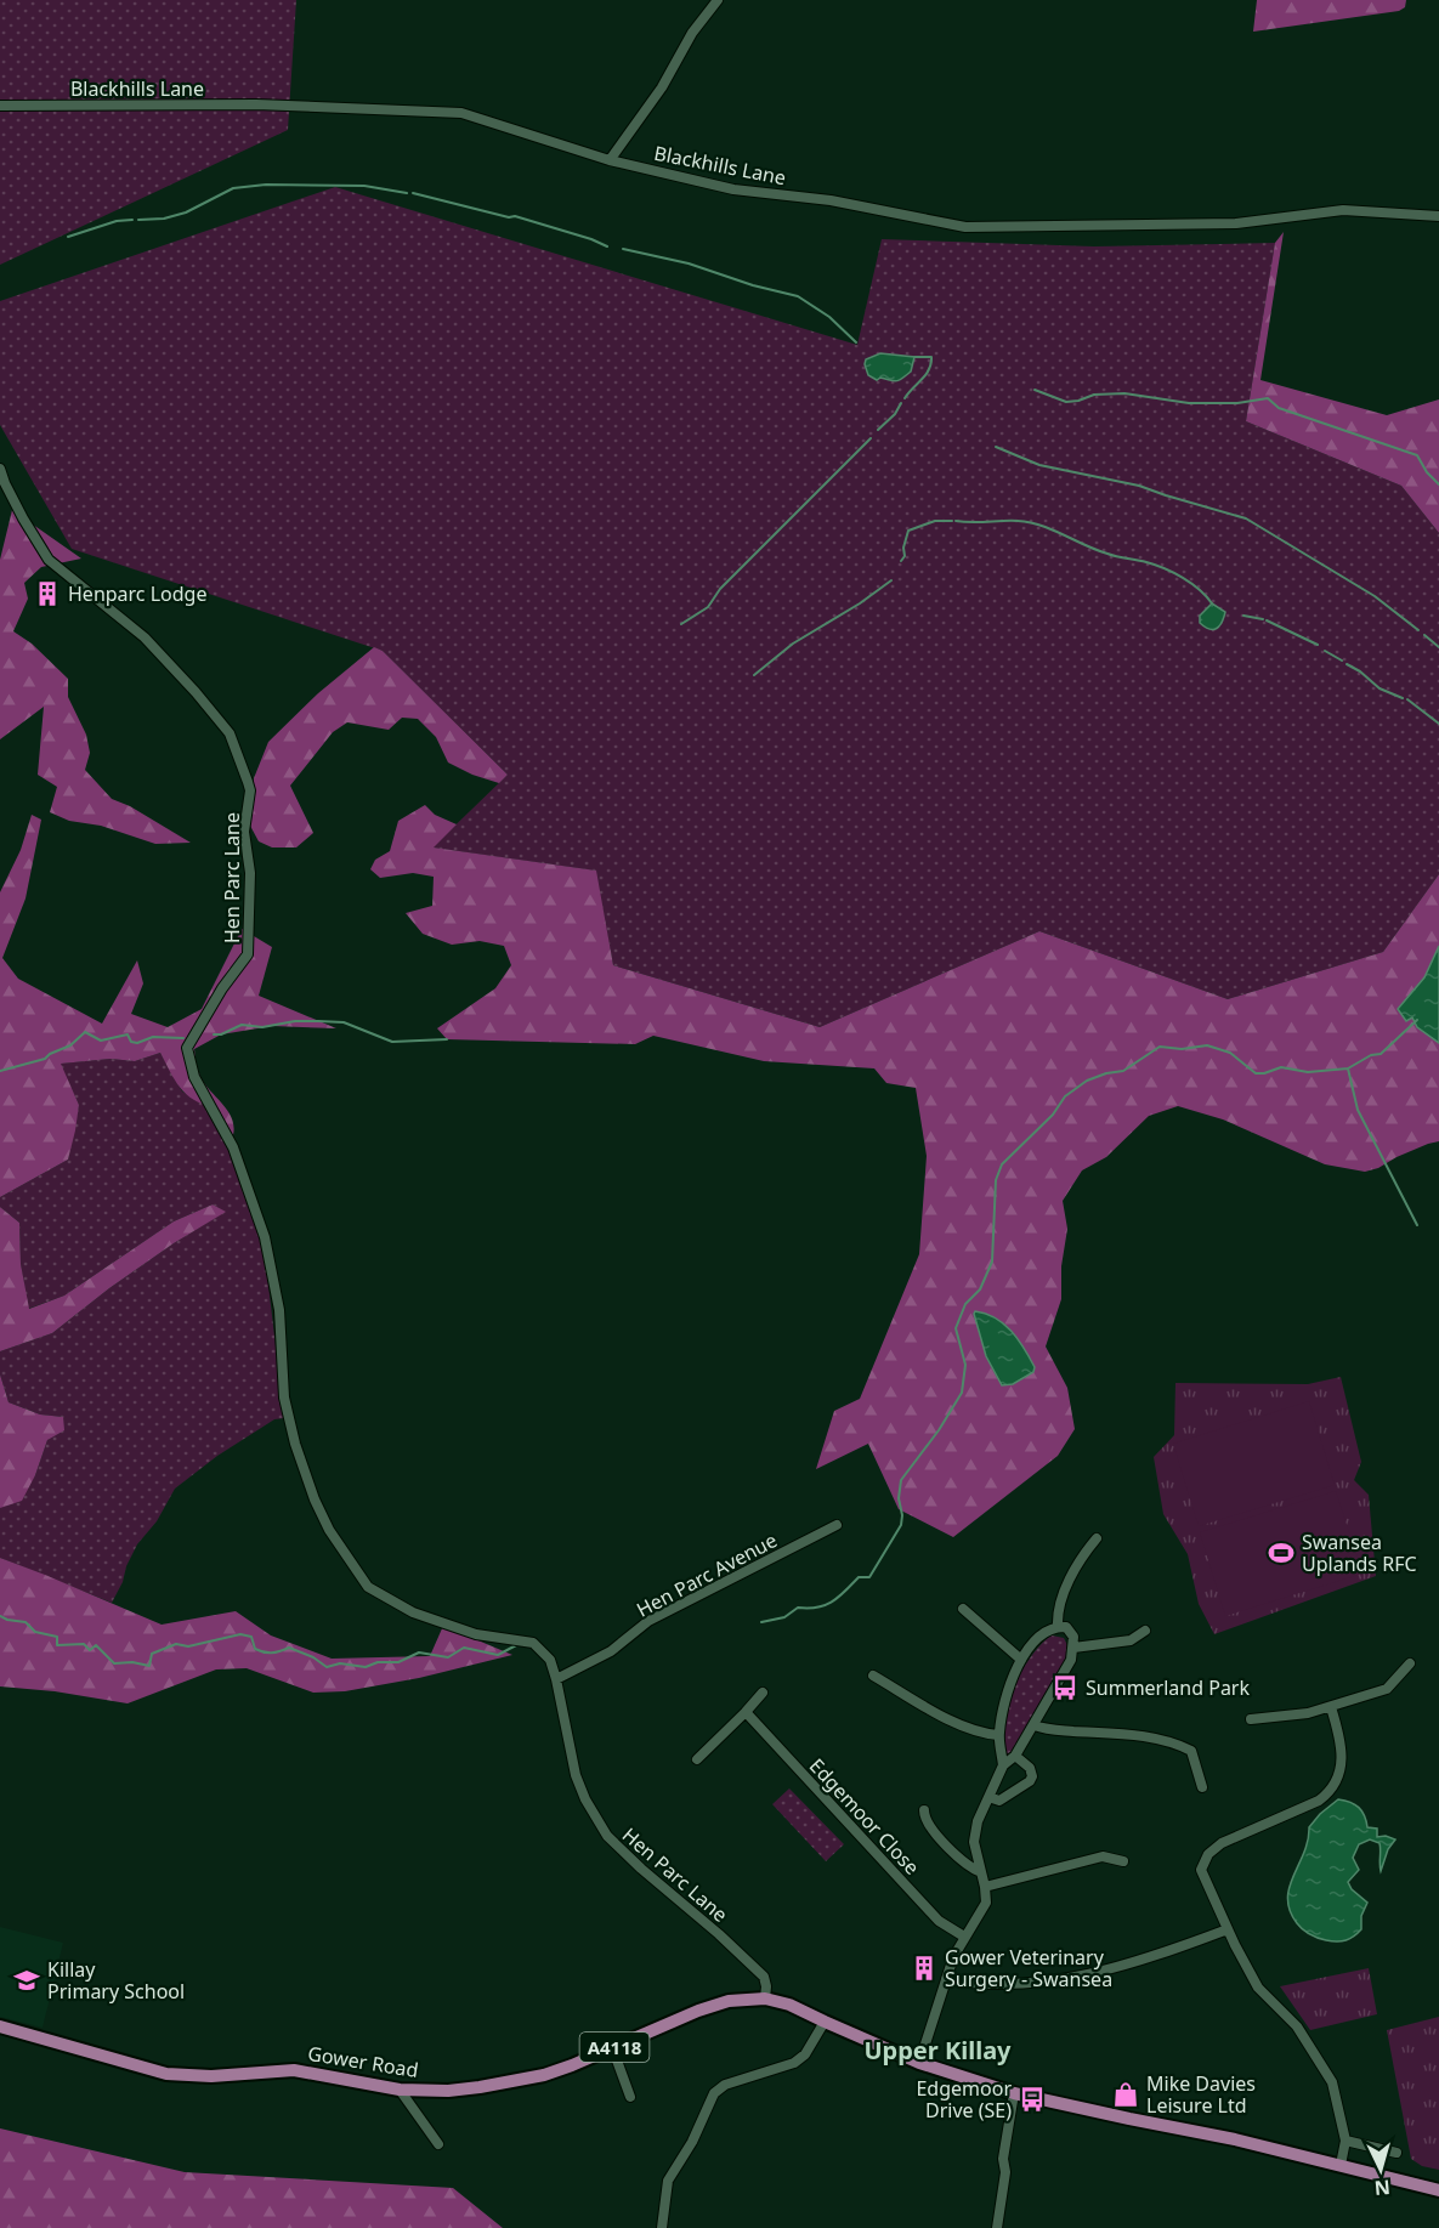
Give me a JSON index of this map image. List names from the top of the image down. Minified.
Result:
{"streets":{"main road":["A4118","Gower Road"],"street":["Blackhills Lane","Hen Parc Lane","Hen Parc Avenue","Edgemoor Close"]},"crossings":[["Hen Parc Lane","Hen Parc Avenue"],["Hen Parc Lane","Gower Road"],["A4118","Gower Road"]],"districts":["Upper Killay"],"places":{"building":["Henparc Lodge","Gower Veterinary Surgery - Swansea"],"sports":["Swansea Uplands RFC"],"bus stop":["Summerland Park","Edgemoor Drive (SE)"],"school or university":["Killay Primary School"],"shop":["Mike Davies Leisure Ltd"]},"north":"bottom"}
